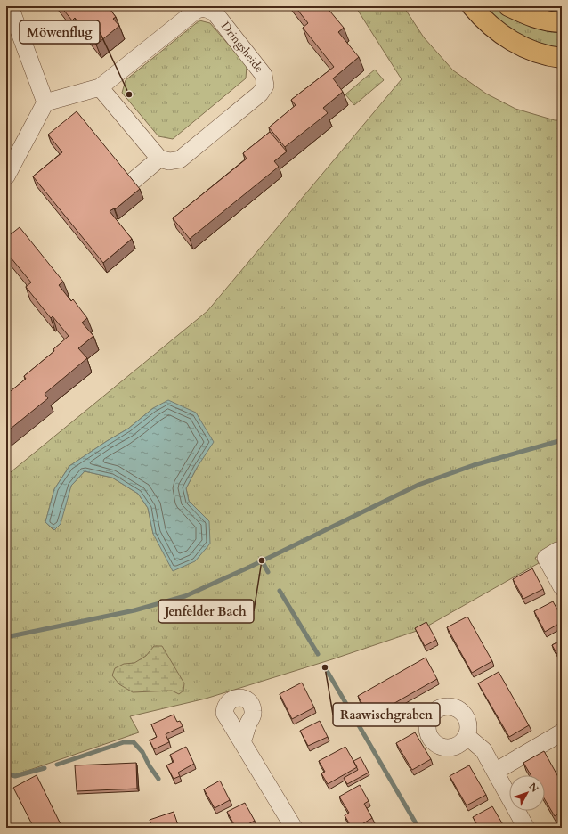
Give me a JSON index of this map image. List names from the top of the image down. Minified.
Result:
{"streets":{"street":["Dringsheide"]},"places":["Möwenflug","Jenfelder Bach","Raawischgraben"],"north":"top right"}
